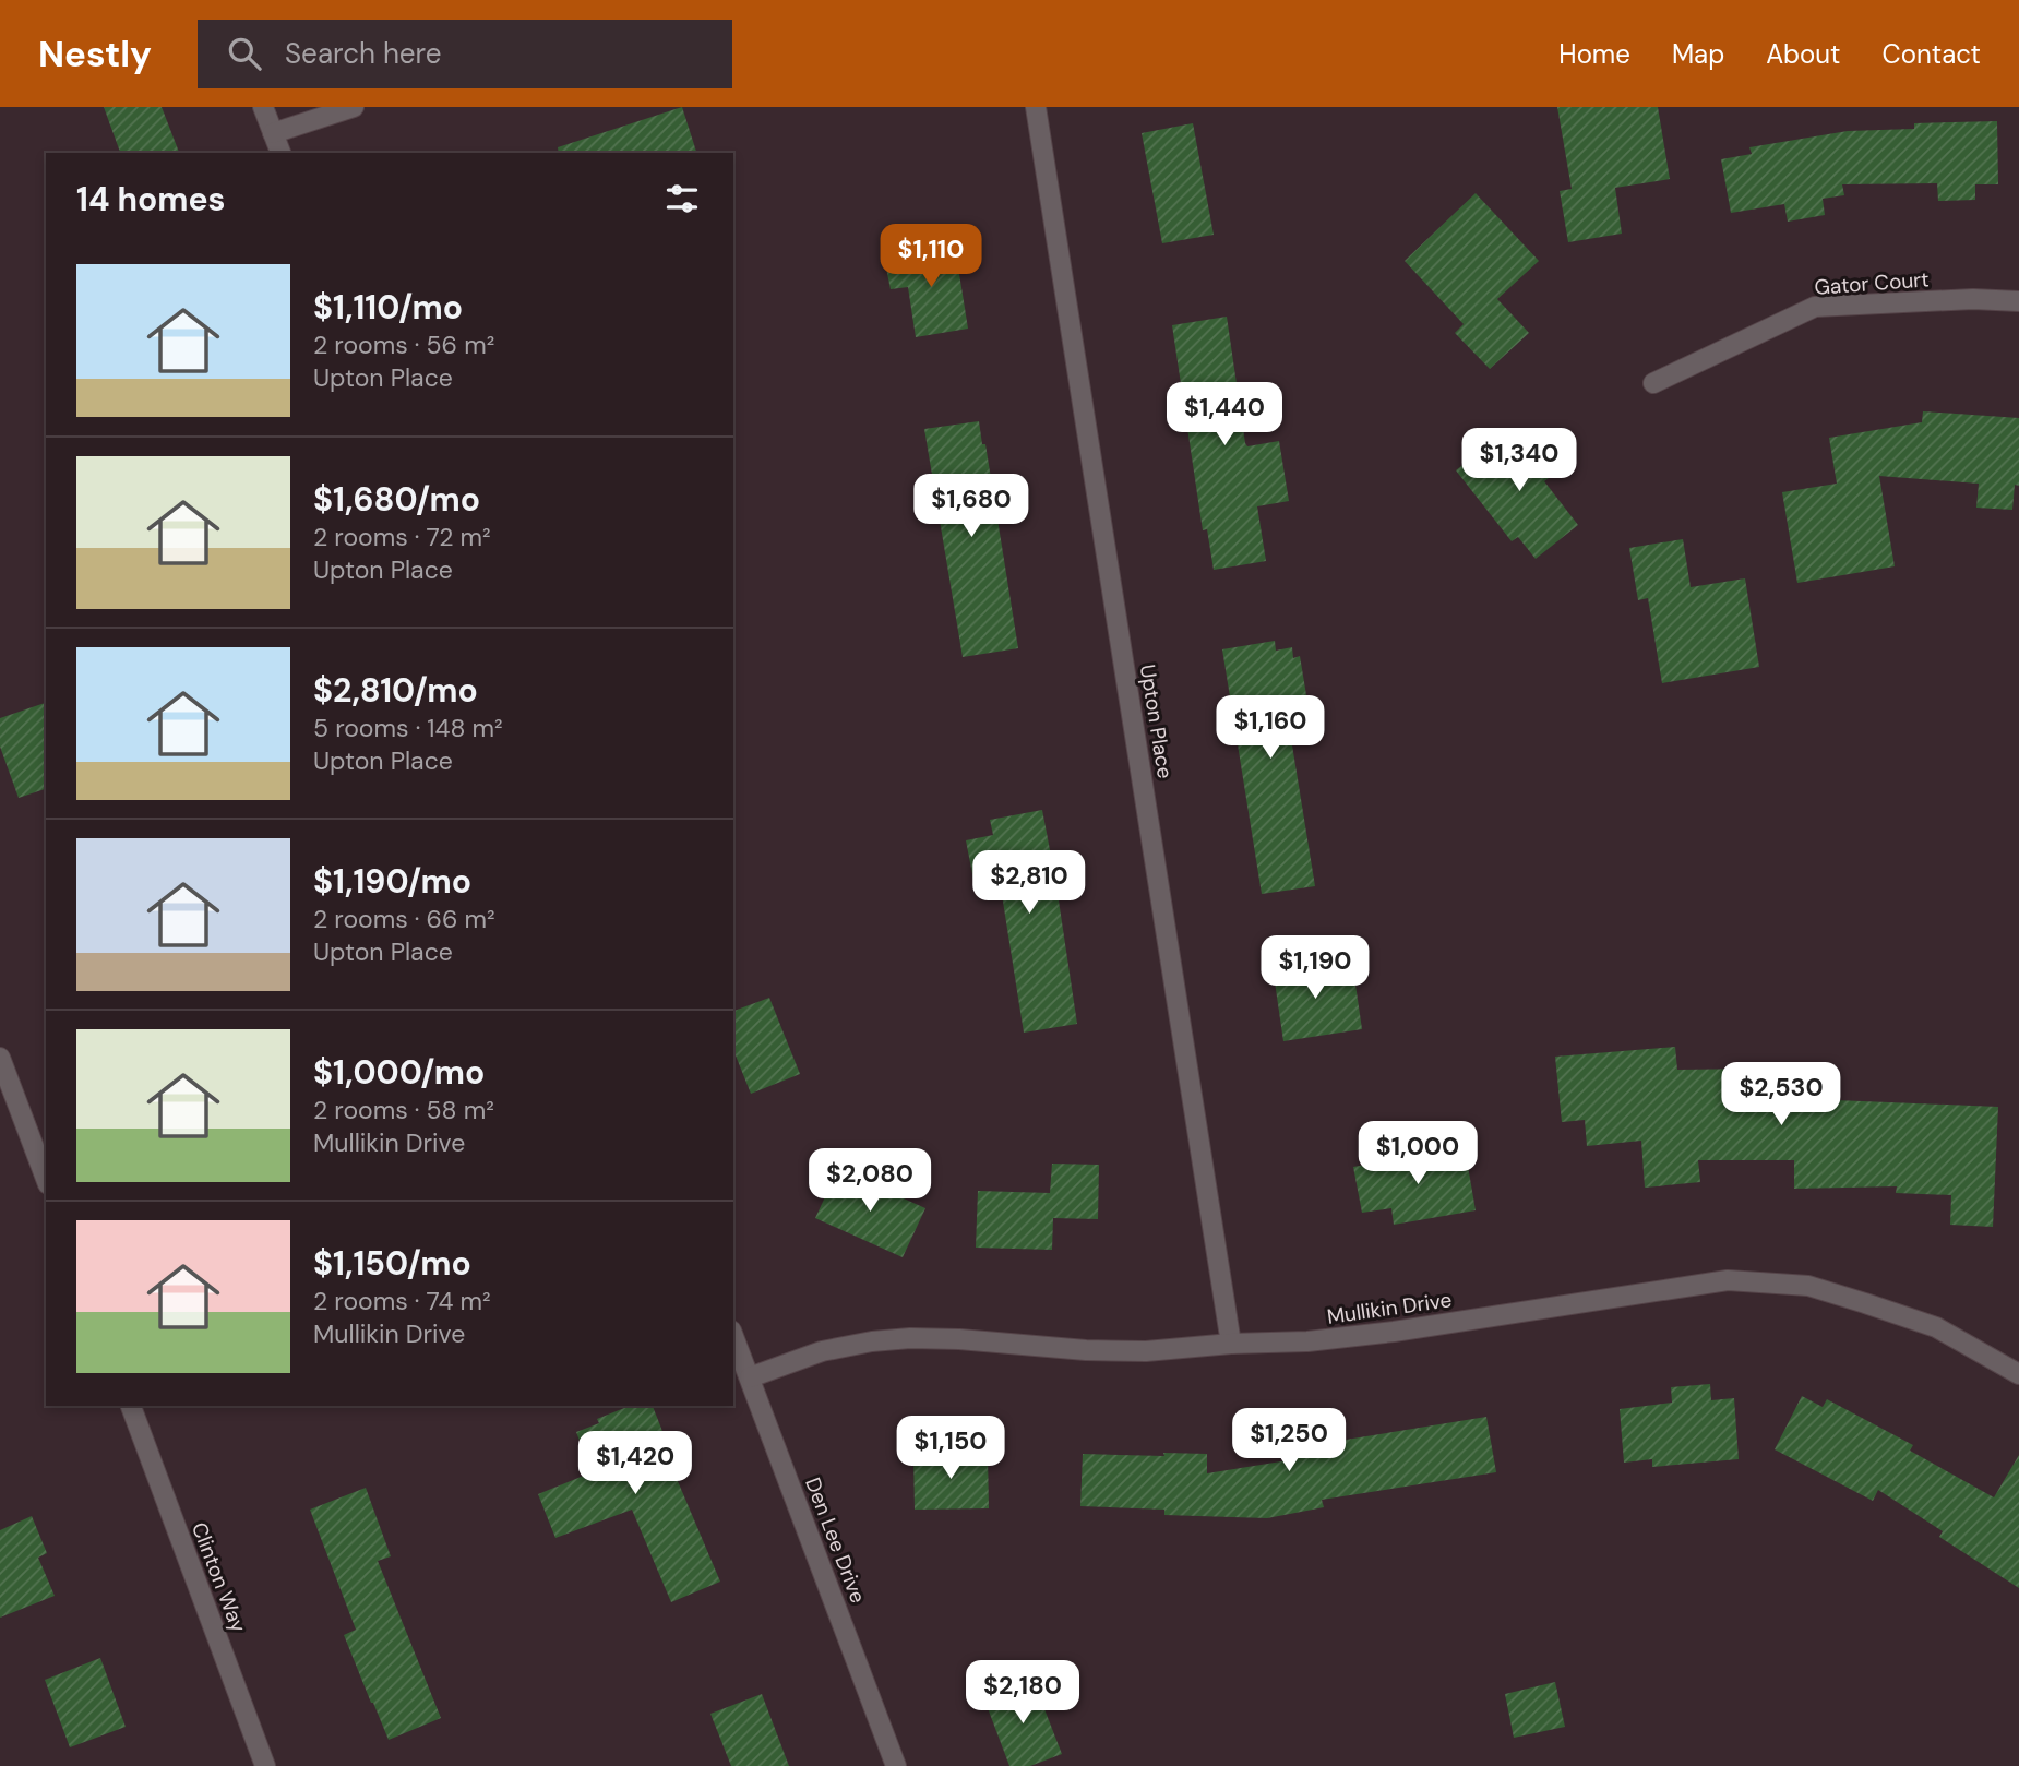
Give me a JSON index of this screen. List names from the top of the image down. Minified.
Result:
{"streets":{"street":["Gator Court","Upton Place","Mullikin Drive","Den Lee Drive","Clinton Way"]},"crossings":[["Upton Place","Mullikin Drive"],["Mullikin Drive","Den Lee Drive"]],"page":{"header":"Nestly","search":"Search here","nav":["Home","Map","About","Contact"],"heading":"14 homes","price":["$1,110","$1,440","$1,340","$1,680","$1,160","$2,810","$1,190","$2,530","$1,000","$2,080","$1,250","$1,150","$1,420","$2,180"],"list":[{"name":"$1,110/mo","note":"2 rooms · 56 m² · Upton Place"},{"name":"$1,680/mo","note":"2 rooms · 72 m² · Upton Place"},{"name":"$2,810/mo","note":"5 rooms · 148 m² · Upton Place"},{"name":"$1,190/mo","note":"2 rooms · 66 m² · Upton Place"},{"name":"$1,000/mo","note":"2 rooms · 58 m² · Mullikin Drive"},{"name":"$1,150/mo","note":"2 rooms · 74 m² · Mullikin Drive"}]}}
